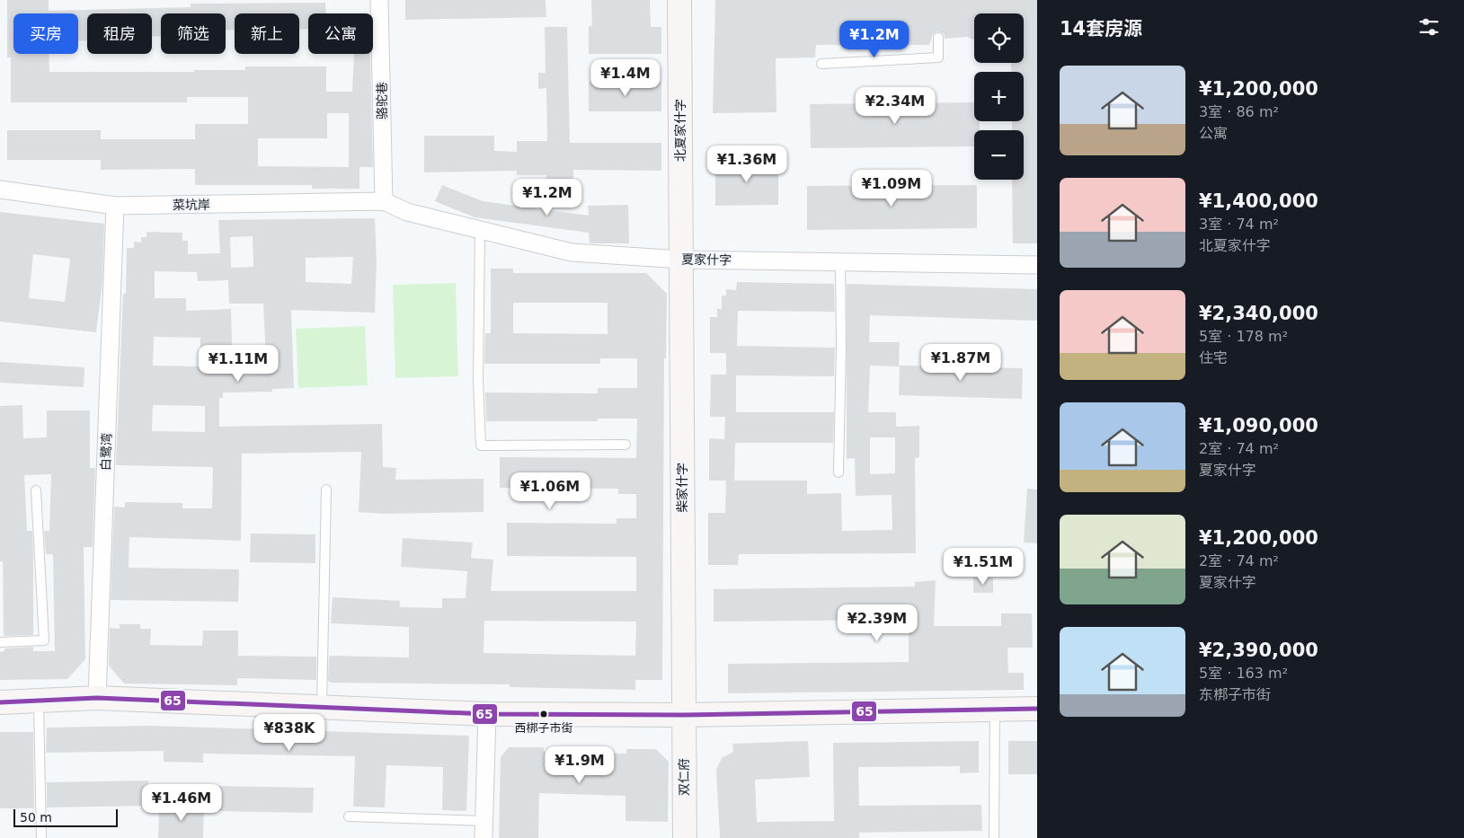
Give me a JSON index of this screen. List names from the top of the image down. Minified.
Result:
{"streets":{"street":["骆驼巷","北夏家什字","菜坑岸","夏家什字","白鹭湾","柴家什字","双仁府"]},"crossings":[["骆驼巷","菜坑岸"],["骆驼巷","夏家什字"],["北夏家什字","夏家什字"],["北夏家什字","柴家什字"],["菜坑岸","夏家什字"],["菜坑岸","白鹭湾"],["夏家什字","柴家什字"],["柴家什字","双仁府"]],"places":["西梆子市街"],"lines":["transit line 65"],"scale_bar":"50 m","page":{"heading":"14套房源","map_buttons":["+","−"],"chip":["买房","租房","筛选","新上","公寓"],"price":["¥1.2M","¥1.4M","¥2.34M","¥1.36M","¥1.09M","¥1.2M","¥1.87M","¥1.11M","¥1.06M","¥1.51M","¥2.39M","¥838K","¥1.9M","¥1.46M"],"list":[{"name":"¥1,200,000","note":"3室 · 86 m² · 公寓"},{"name":"¥1,400,000","note":"3室 · 74 m² · 北夏家什字"},{"name":"¥2,340,000","note":"5室 · 178 m² · 住宅"},{"name":"¥1,090,000","note":"2室 · 74 m² · 夏家什字"},{"name":"¥1,200,000","note":"2室 · 74 m² · 夏家什字"},{"name":"¥2,390,000","note":"5室 · 163 m² · 东梆子市街"}],"scale":"50 m"}}
